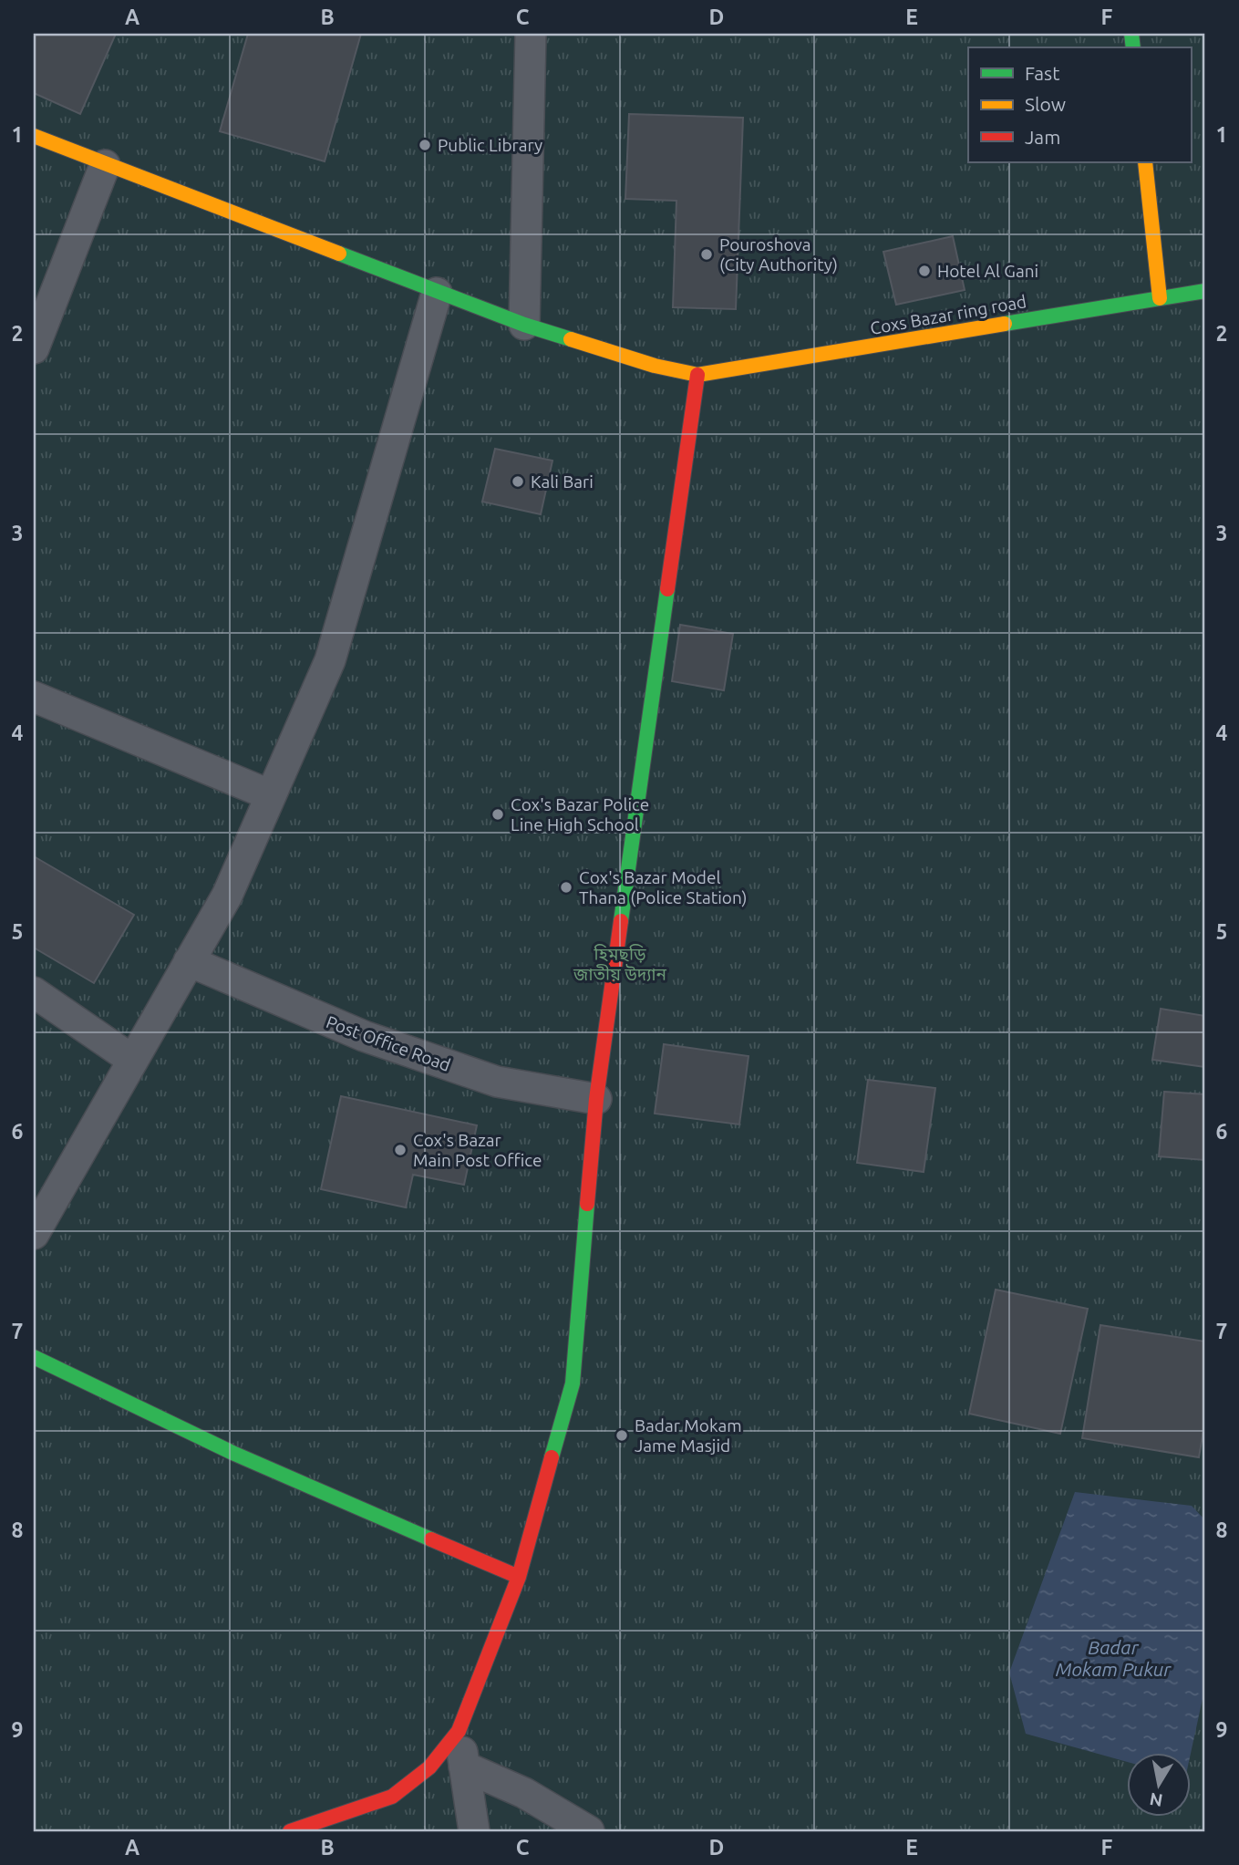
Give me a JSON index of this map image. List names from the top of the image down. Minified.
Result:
{"streets":{"main road":["Coxs Bazar ring road"],"street":["Post Office Road"]},"water":["Badar Mokam Pukur"],"parks":["হিমছড়ি জাতীয় উদ্যান"],"places":["Public Library","Pouroshova (City Authority)","Hotel Al Gani","Kali Bari","Cox's Bazar Police Line High School","Cox's Bazar Model Thana (Police Station)","Cox's Bazar Main Post Office","Badar Mokam Jame Masjid"],"legend":["Fast","Slow","Jam"],"north":"bottom","grid":{"columns":["A","B","C","D","E","F"],"rows":["1","2","3","4","5","6","7","8","9"]}}
